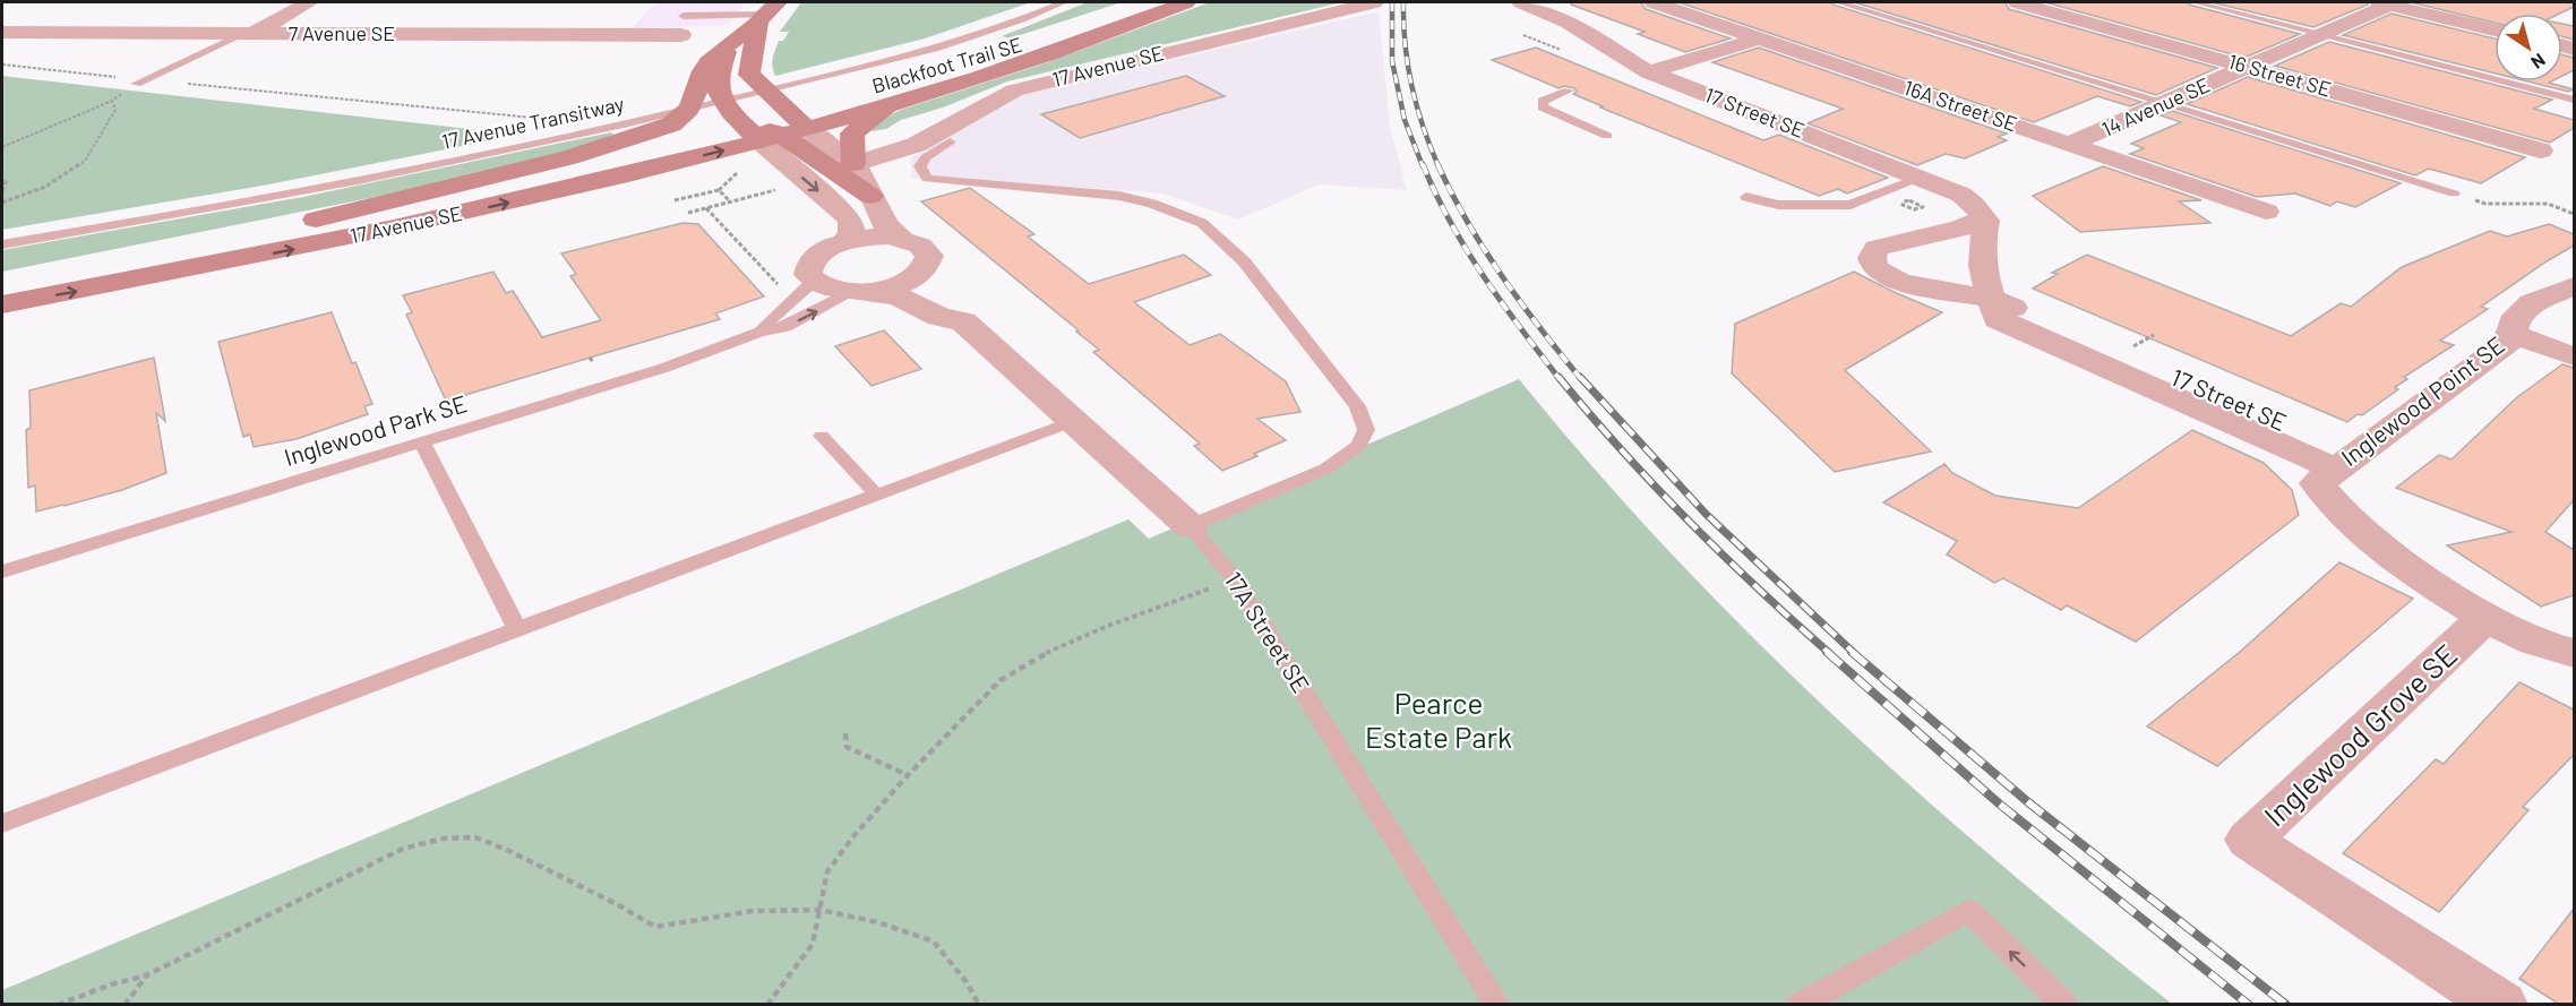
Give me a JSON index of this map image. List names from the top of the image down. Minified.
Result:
{"streets":{"main road":["Blackfoot Trail SE","17 Avenue SE"],"street":["7 Avenue SE","16 Street SE","16A Street SE","14 Avenue SE","17 Street SE","Inglewood Point SE","17A Street SE","Inglewood Grove SE"],"lane":["17 Avenue Transitway","Inglewood Park SE"]},"crossings":[["Blackfoot Trail SE","17 Avenue SE"],["16 Street SE","14 Avenue SE"],["16A Street SE","14 Avenue SE"],["17 Street SE","Inglewood Point SE"],["Inglewood Park SE","17A Street SE"]],"one_way":["17 Avenue SE"],"parks":["Pearce Estate Park"],"north":"bottom right"}
